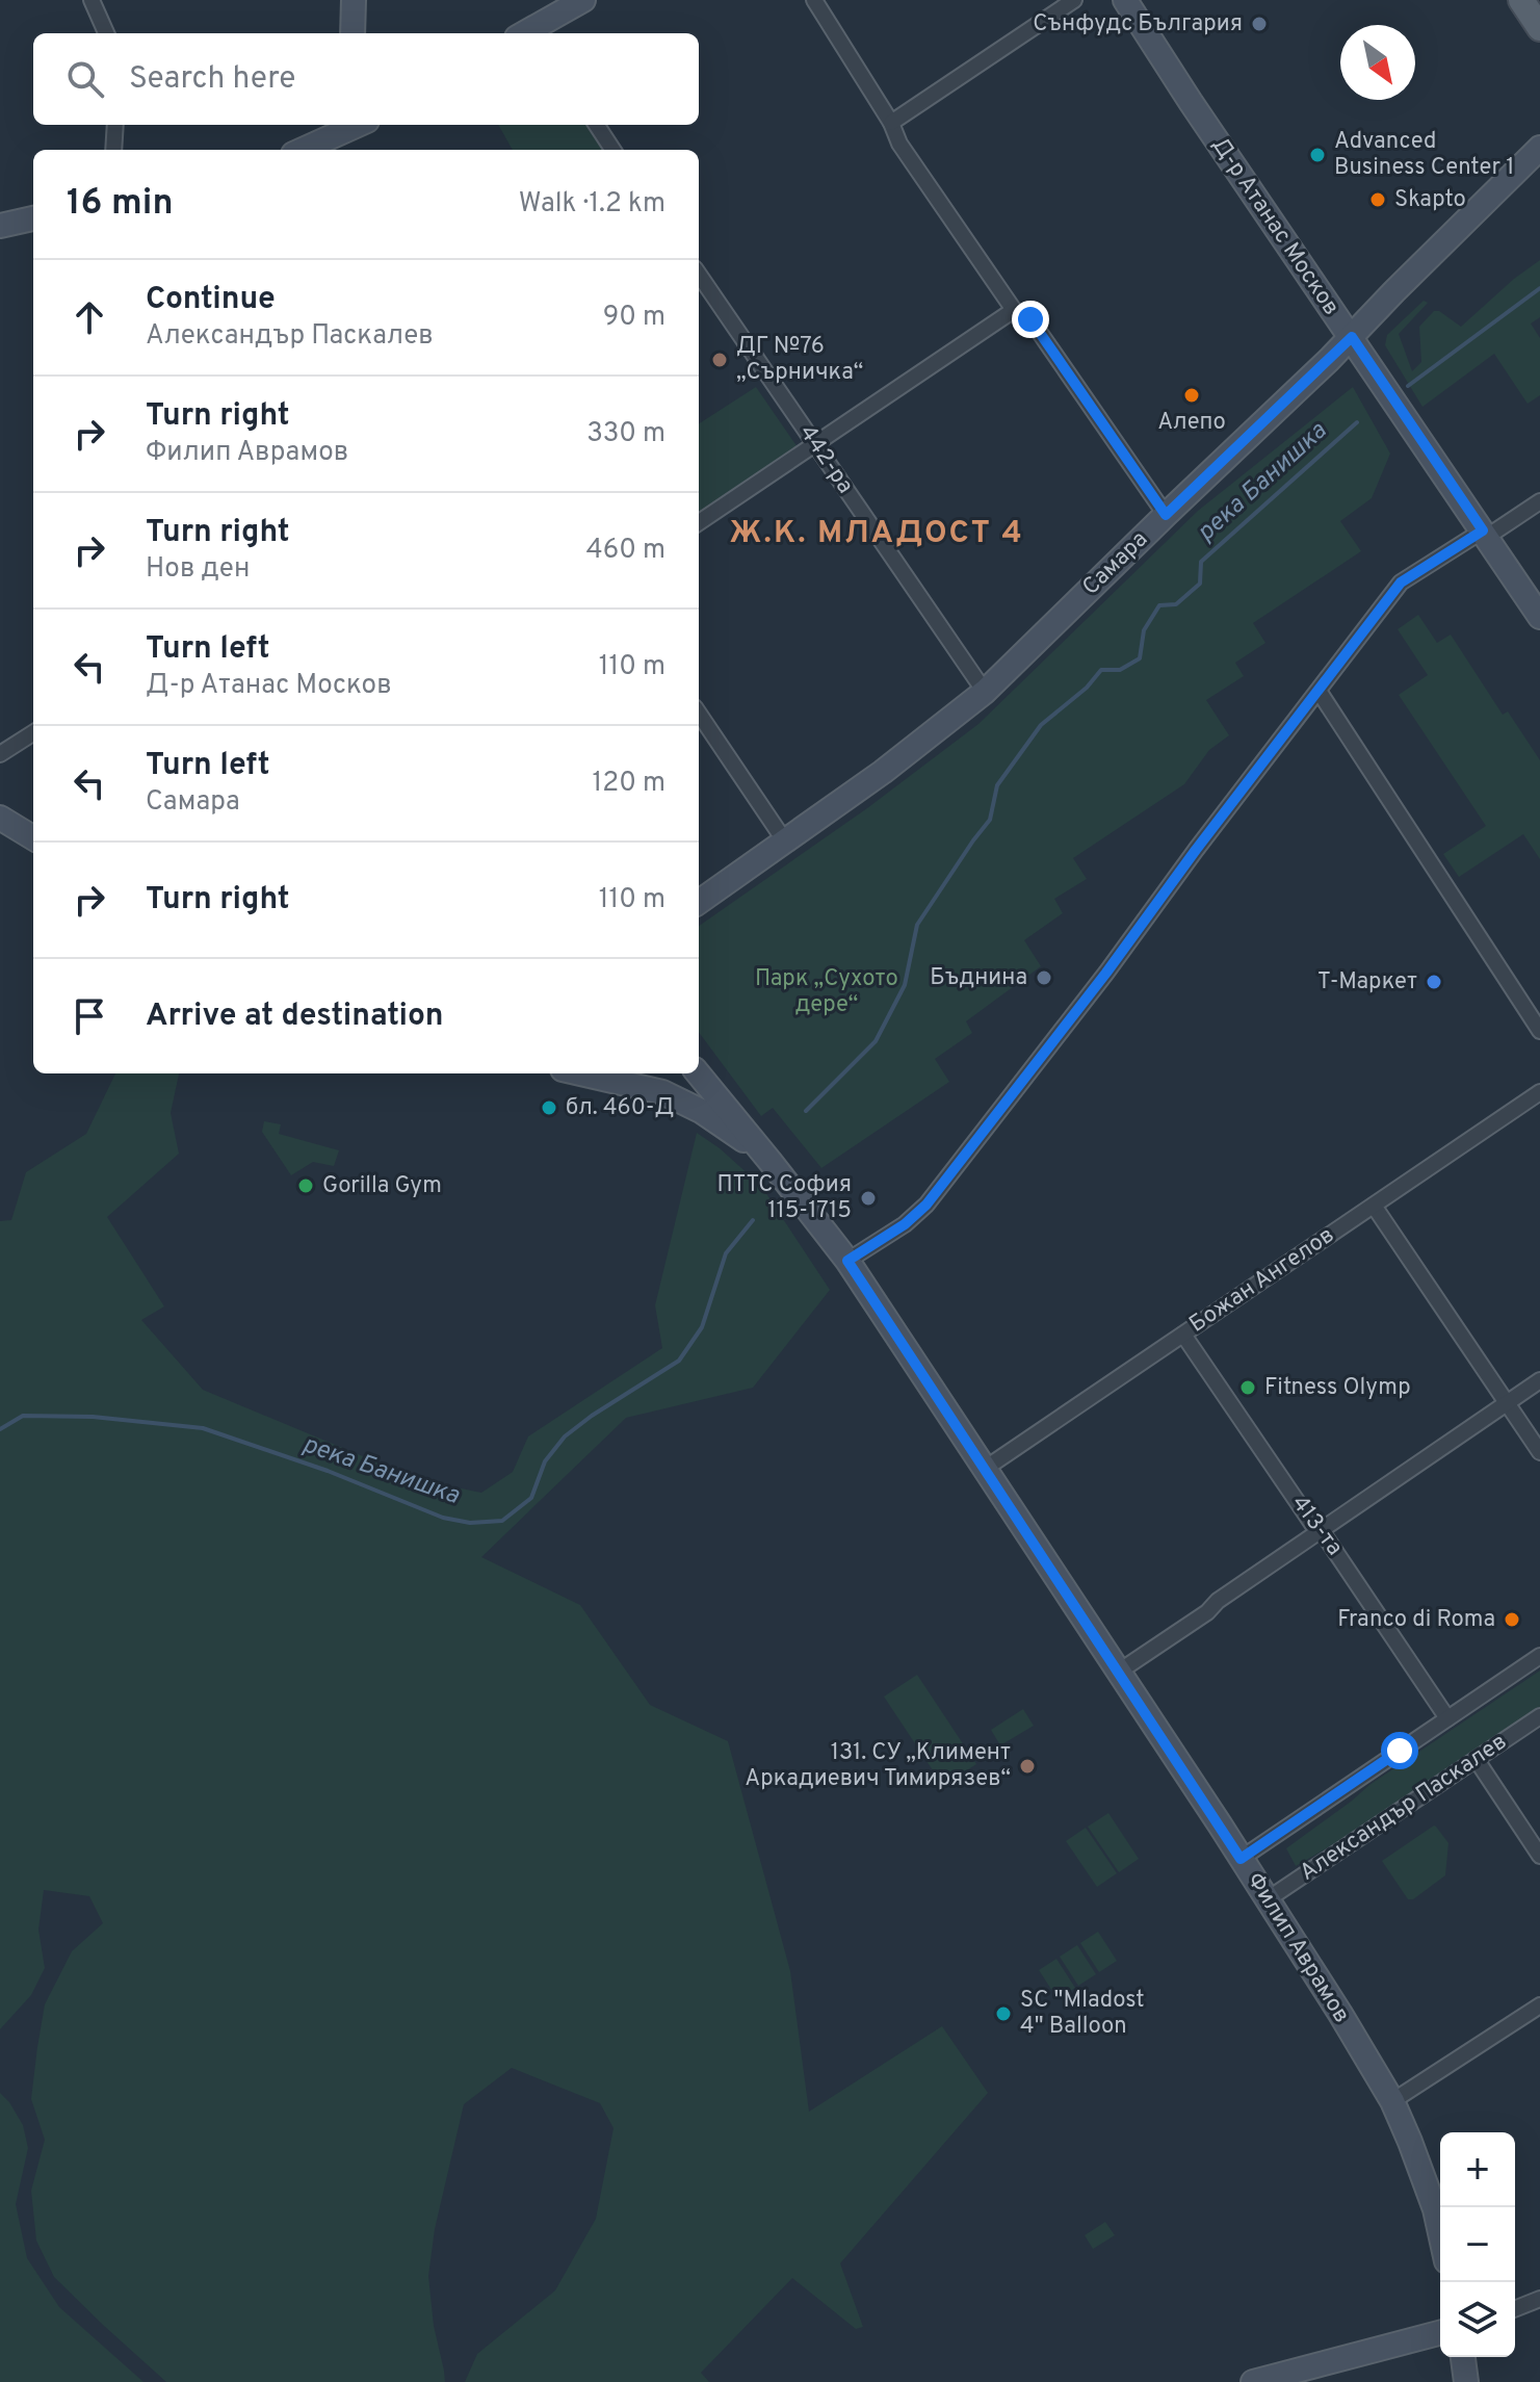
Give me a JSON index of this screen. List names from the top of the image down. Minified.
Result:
{"streets":{"street":["Д-р Атанас Москов","442-ра","Самара","Божан Ангелов","413-та","Александър Паскалев","Филип Аврамов"]},"crossings":[["Д-р Атанас Москов","Самара"],["442-ра","Самара"],["Божан Ангелов","413-та"],["Божан Ангелов","Филип Аврамов"],["Александър Паскалев","Филип Аврамов"]],"districts":["Ж.К. МЛАДОСТ 4"],"water":["река Банишка"],"parks":["Парк „Сухото дере“"],"places":["Сънфудс България","Advanced Business Center 1","Skapto","ДГ №76 „Сърничка“","Алепо","Бъднина","Т-Маркет","бл. 460-Д","Gorilla Gym","ПТТС София 115-1715","Fitness Olymp","Franco di Roma","131. СУ „Климент Аркадиевич Тимирязев“","SC \"Mladost 4\" Balloon"],"north":"bottom right","page":{"search":"Search here","heading":["16 min","Walk · 1.2 km"],"list":[["Continue","Александър Паскалев","90 m"],["Turn right","Филип Аврамов","330 m"],["Turn right","Нов ден","460 m"],["Turn left","Д-р Атанас Москов","110 m"],["Turn left","Самара","120 m"],["Turn right","110 m"],"Arrive at destination"],"map_buttons":["+","−"]}}
